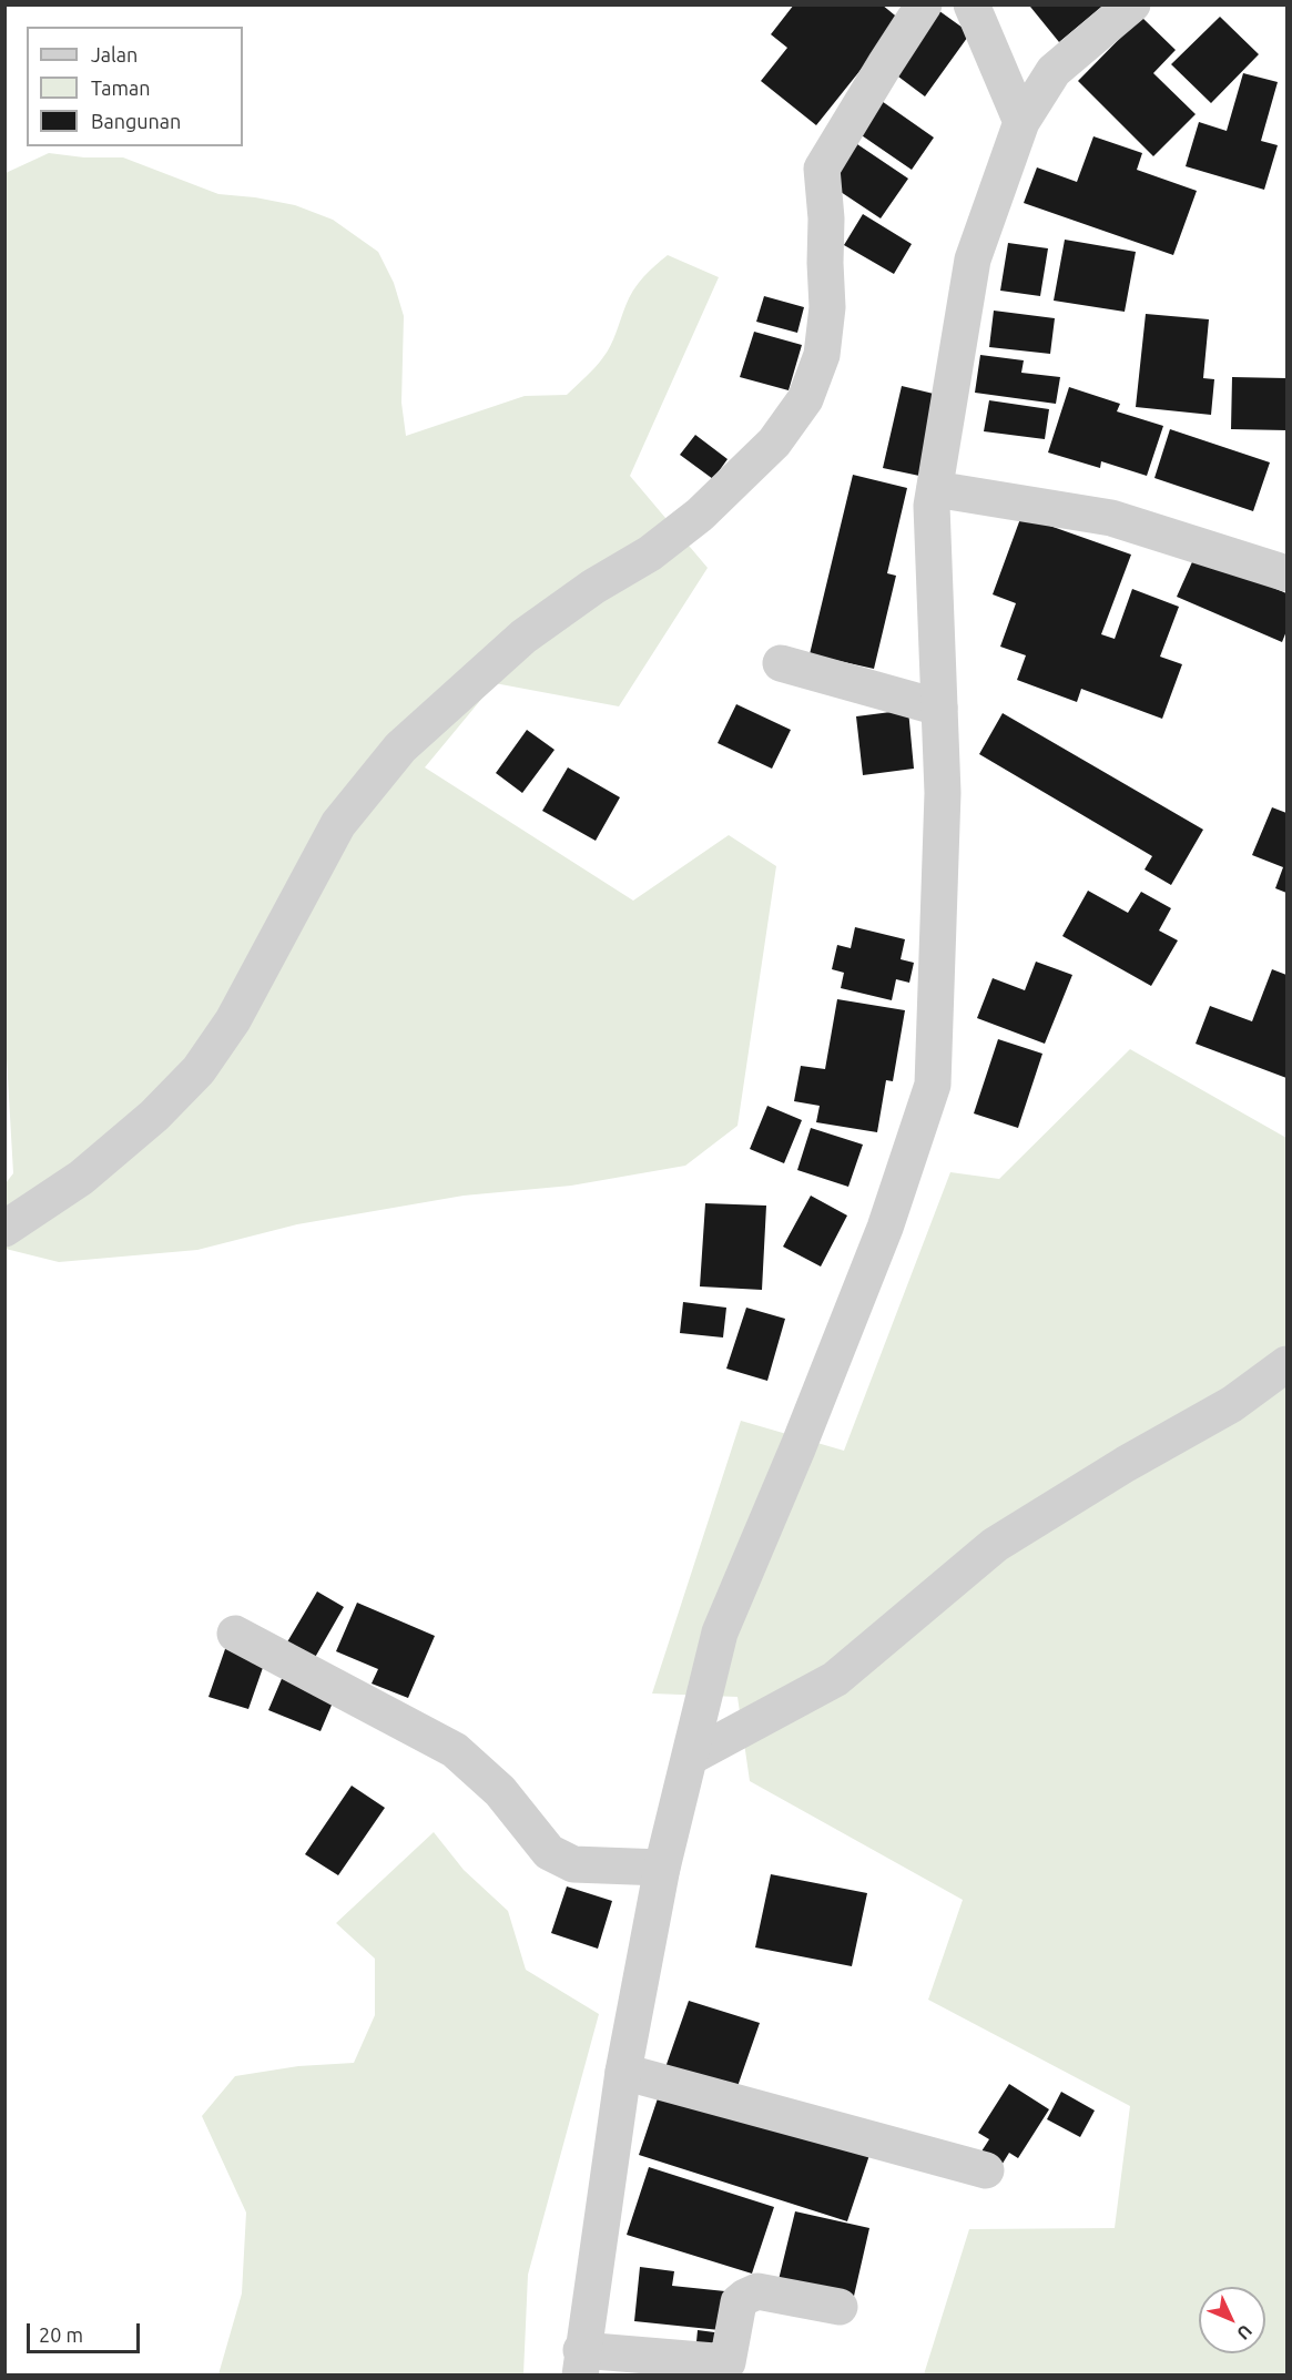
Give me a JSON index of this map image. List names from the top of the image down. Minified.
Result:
{"legend":["Jalan","Taman","Bangunan"],"scale_bar":"20 m","north":"bottom right"}
